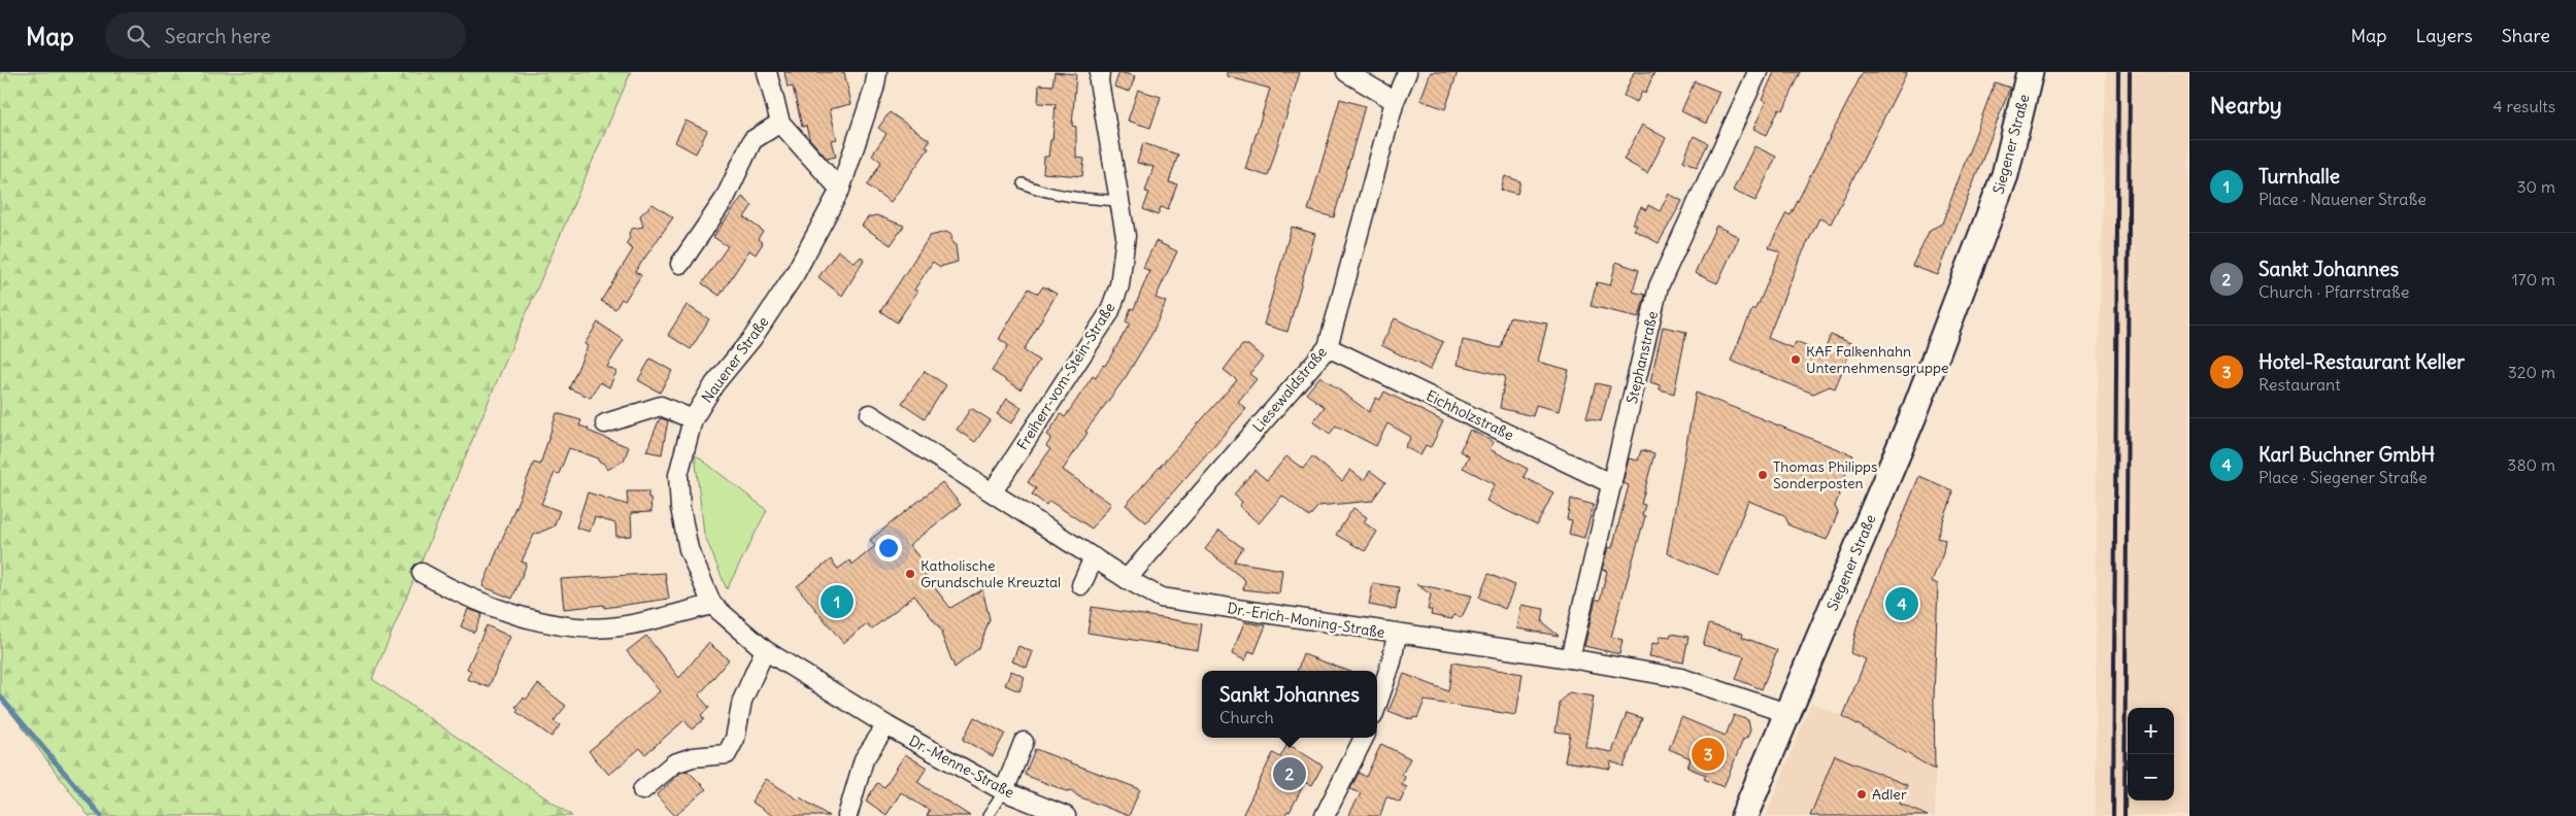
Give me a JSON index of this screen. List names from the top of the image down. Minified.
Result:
{"streets":{"main road":["Siegener Straße"],"street":["Stephanstraße","Nauener Straße","Freiherr-vom-Stein-Straße","Liesewaldstraße","Eichholzstraße","Dr.-Erich-Moning-Straße","Dr.-Menne-Straße"]},"crossings":[["Siegener Straße","Dr.-Erich-Moning-Straße"],["Stephanstraße","Eichholzstraße"],["Stephanstraße","Dr.-Erich-Moning-Straße"],["Nauener Straße","Dr.-Menne-Straße"],["Freiherr-vom-Stein-Straße","Dr.-Erich-Moning-Straße"],["Liesewaldstraße","Eichholzstraße"],["Liesewaldstraße","Dr.-Erich-Moning-Straße"]],"places":["KAF Falkenhahn Unternehmensgruppe","Thomas Philipps Sonderposten","Katholische Grundschule Kreuztal","Adler"],"page":{"header":"Map","search":"Search here","nav":["Map","Layers","Share"],"heading":["Nearby","4 results"],"list":[{"mark":"1","name":"Turnhalle","note":"Place · Nauener Straße","value":"30 m"},{"mark":"2","name":"Sankt Johannes","note":"Church · Pfarrstraße","value":"170 m"},{"mark":"3","name":"Hotel-Restaurant Keller","note":"Restaurant","value":"320 m"},{"mark":"4","name":"Karl Buchner GmbH","note":"Place · Siegener Straße","value":"380 m"}],"pins":["1","4","3","2"],"popup":["Sankt Johannes","Church"],"map_buttons":["+","−"]}}
